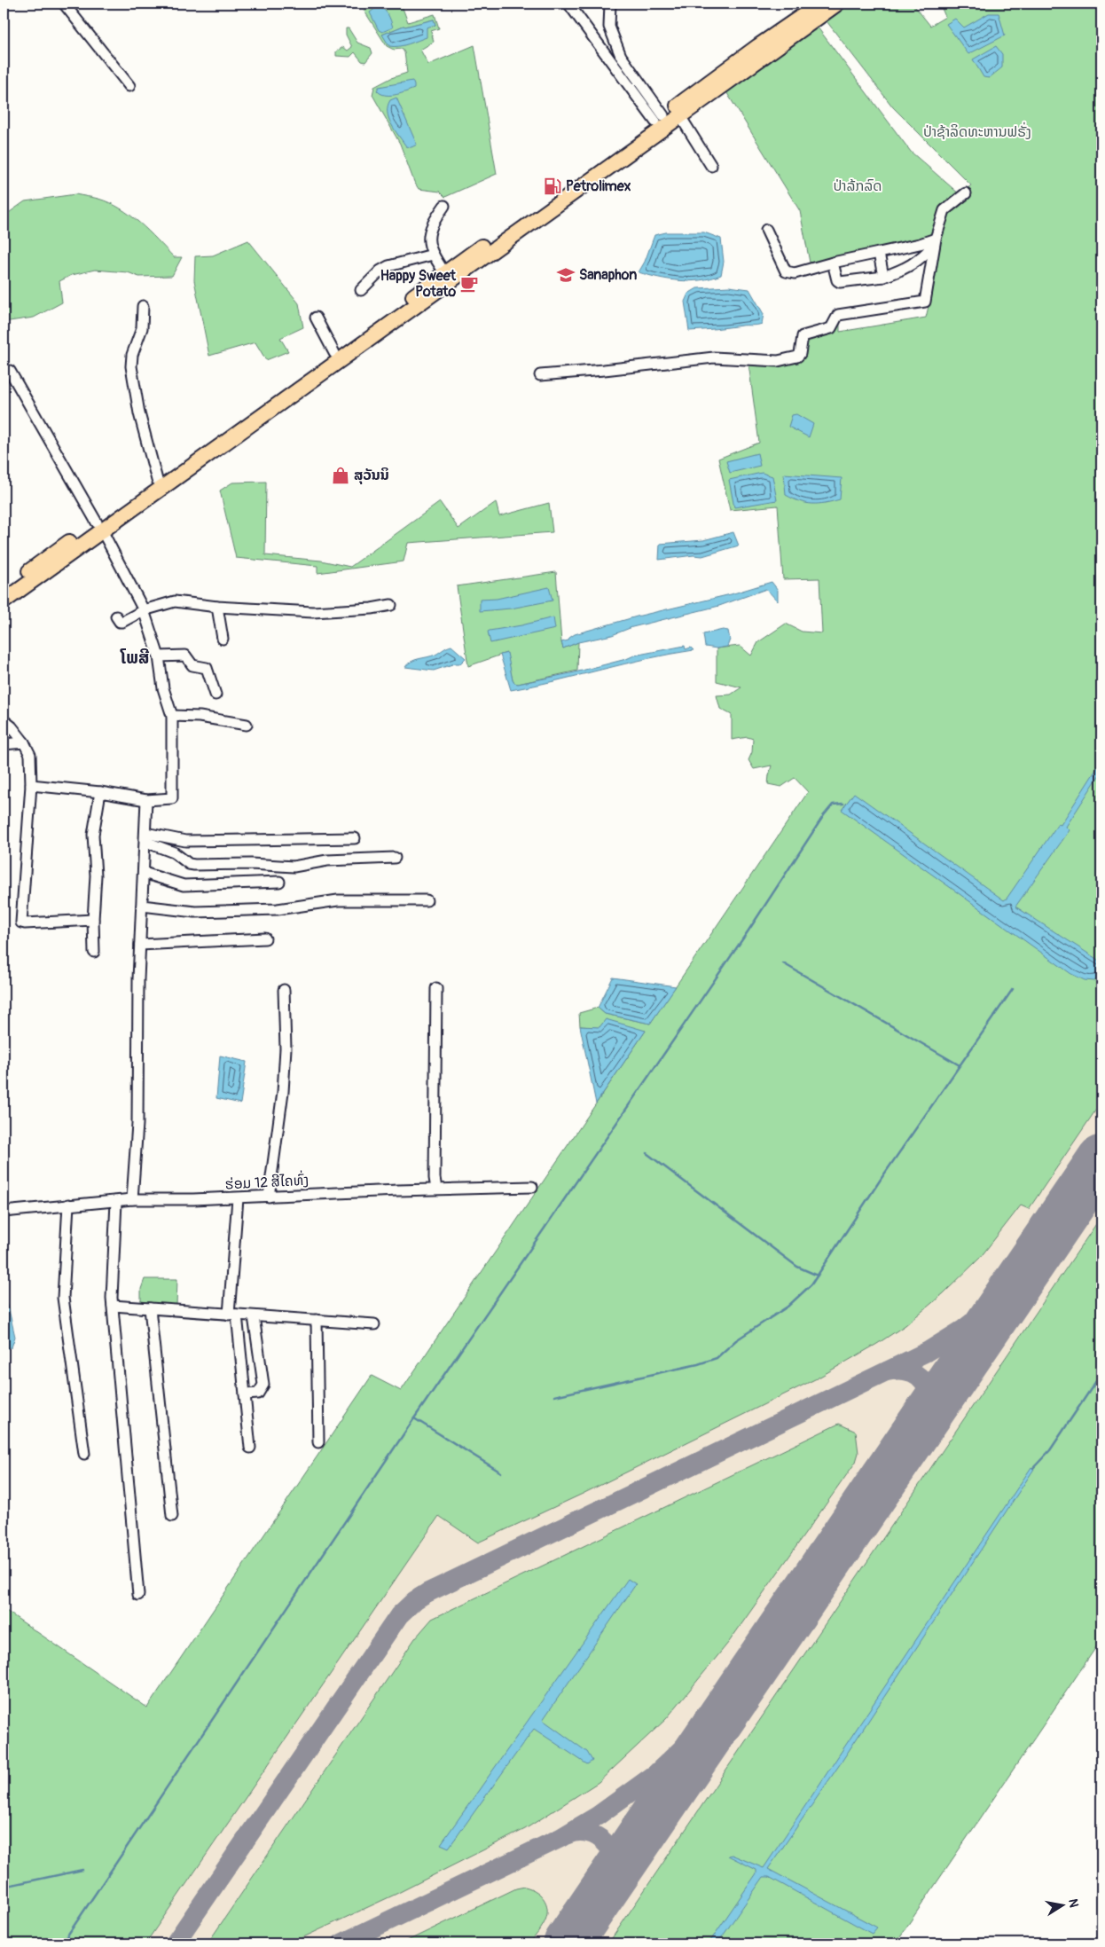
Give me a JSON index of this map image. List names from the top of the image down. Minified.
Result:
{"streets":{"street":["ຮ່ອມ 12 ສີໄຄທົ່ງ"]},"districts":["ໂພສີ"],"parks":["ປ່າຊ້າລິດທະຫານຟຣັ່ງ","ປ່າລ້ກລົດ"],"places":{"fuel station":["Petrolimex"],"school or university":["Sanaphon"],"cafe":["Happy Sweet Potato"],"shop":["ສຸວັນນິ"]},"north":"right"}
